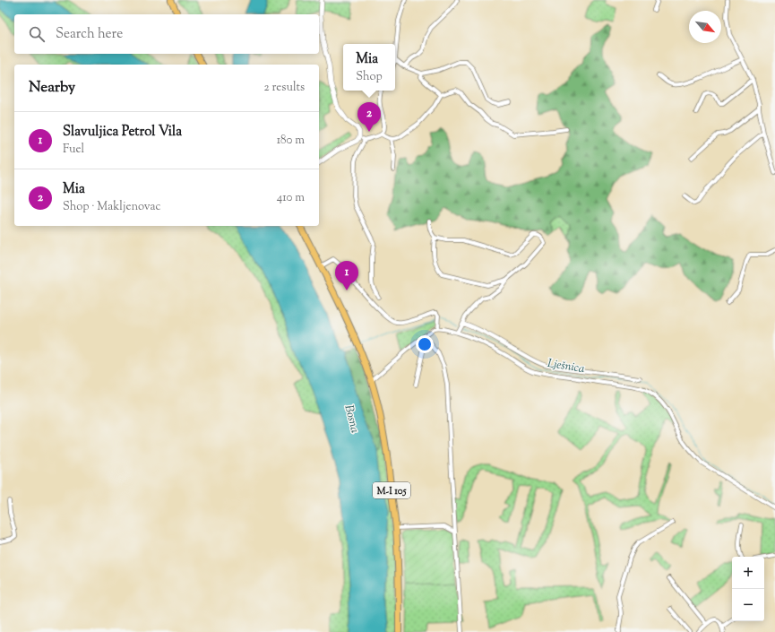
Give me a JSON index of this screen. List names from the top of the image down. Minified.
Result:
{"streets":{"main road":["M-I 105"]},"water":["Lješnica","Bosna"],"north":"bottom right","page":{"search":"Search here","popup":["Mia","Shop"],"heading":["Nearby","2 results"],"pins":["2","1"],"list":[{"mark":"1","name":"Slavuljica Petrol Vila","note":"Fuel","value":"180 m"},{"mark":"2","name":"Mia","note":"Shop · Makljenovac","value":"410 m"}],"map_buttons":["+","−"]}}
